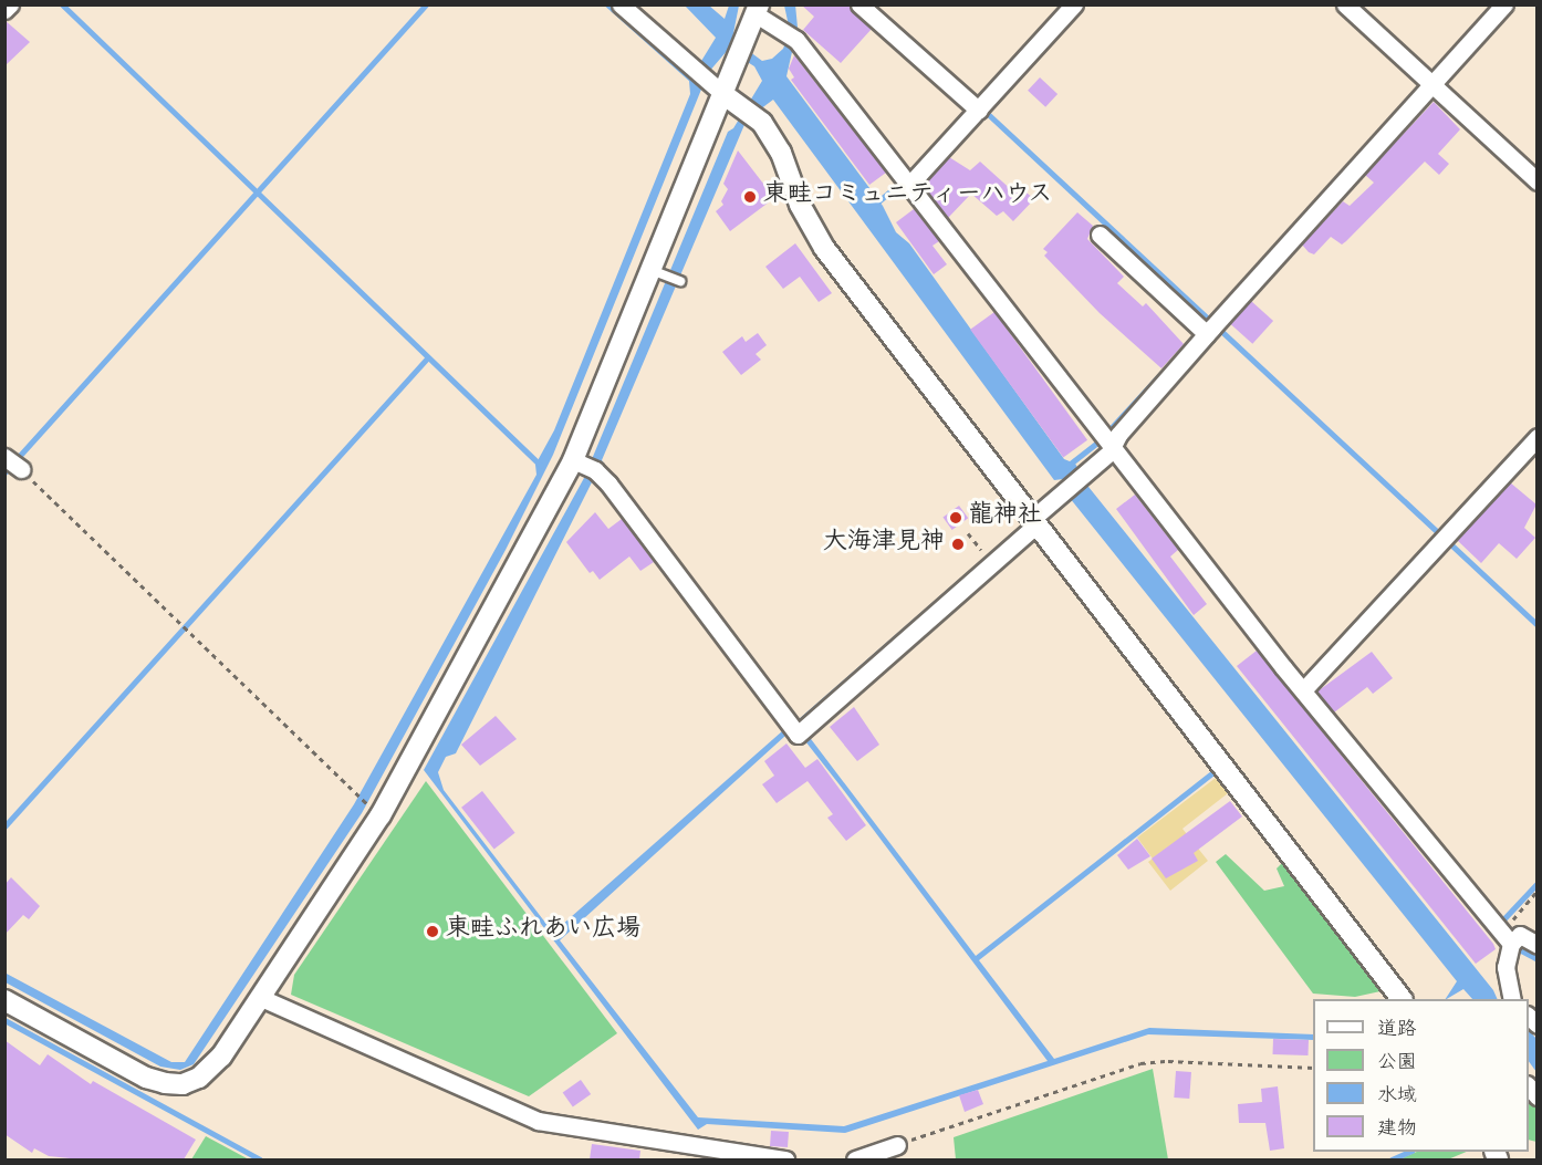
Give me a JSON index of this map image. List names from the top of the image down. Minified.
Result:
{"places":["東畦コミュニティーハウス","龍神社","大海津見神","東畦ふれあい広場"],"legend":["道路","公園","水域","建物"]}
